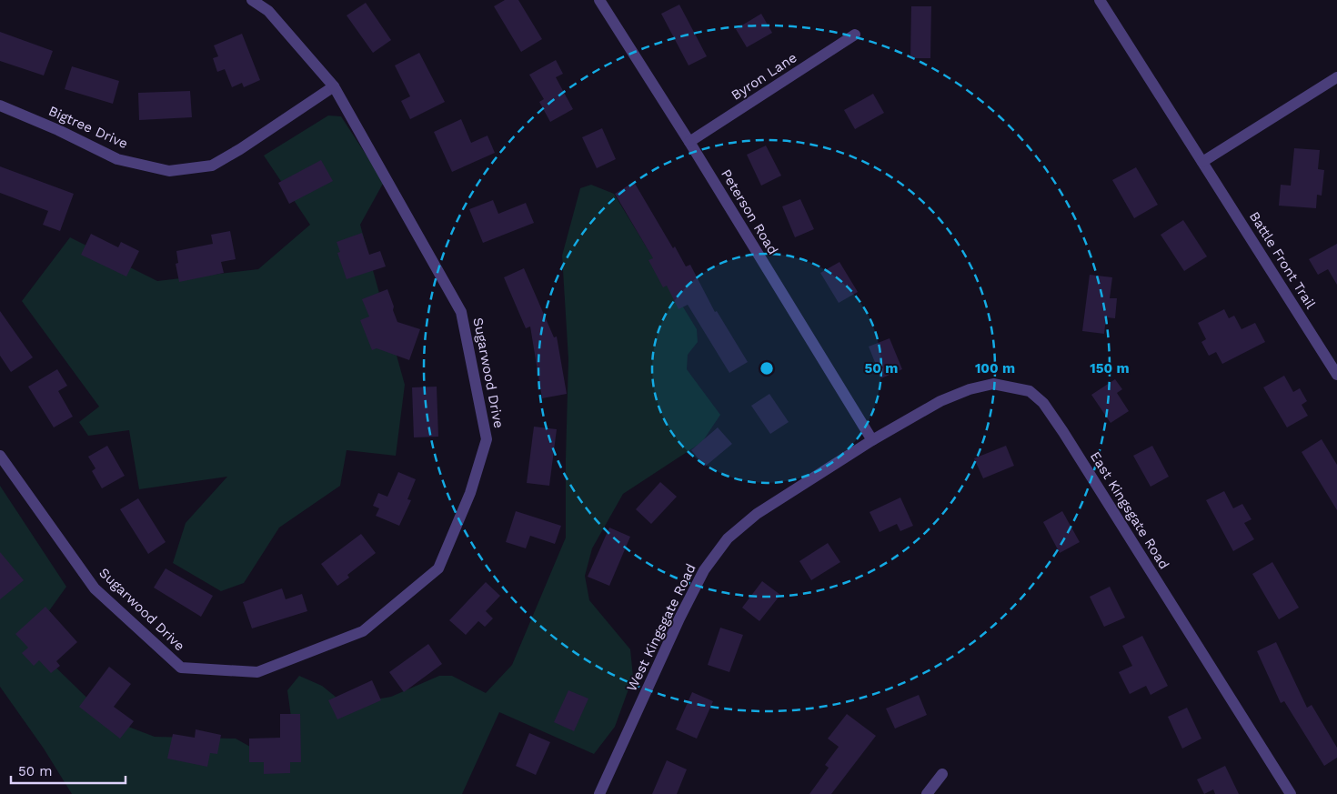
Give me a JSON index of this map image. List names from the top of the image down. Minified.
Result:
{"streets":{"street":["Byron Lane","Bigtree Drive","Peterson Road","Battle Front Trail","Sugarwood Drive","East Kingsgate Road","West Kingsgate Road"]},"crossings":[["Byron Lane","Peterson Road"],["Bigtree Drive","Sugarwood Drive"],["Peterson Road","East Kingsgate Road"],["Peterson Road","West Kingsgate Road"],["East Kingsgate Road","West Kingsgate Road"]],"scale_bar":"50 m","rings":["50 m","100 m","150 m"]}
